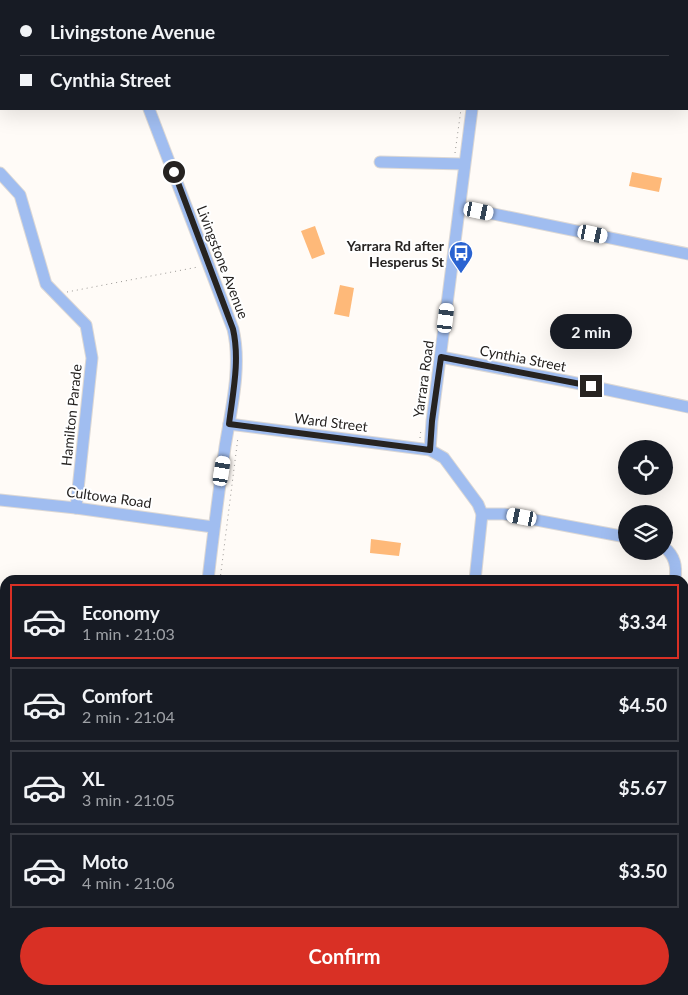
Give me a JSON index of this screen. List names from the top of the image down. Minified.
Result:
{"streets":{"street":["Livingstone Avenue","Cynthia Street","Yarrara Road","Hamilton Parade","Ward Street","Cultowa Road"]},"crossings":[["Livingstone Avenue","Ward Street"],["Livingstone Avenue","Cultowa Road"],["Cynthia Street","Yarrara Road"],["Yarrara Road","Ward Street"],["Hamilton Parade","Cultowa Road"]],"places":{"bus stop":["Yarrara Rd after Hesperus St"]},"page":{"banner":["Livingstone Avenue","Cynthia Street"],"bubble":"2 min","list":[{"name":"Economy","note":"1 min · 21:03","value":"$3.34"},{"name":"Comfort","note":"2 min · 21:04","value":"$4.50"},{"name":"XL","note":"3 min · 21:05","value":"$5.67"},{"name":"Moto","note":"4 min · 21:06","value":"$3.50"}],"buttons":"Confirm"}}
